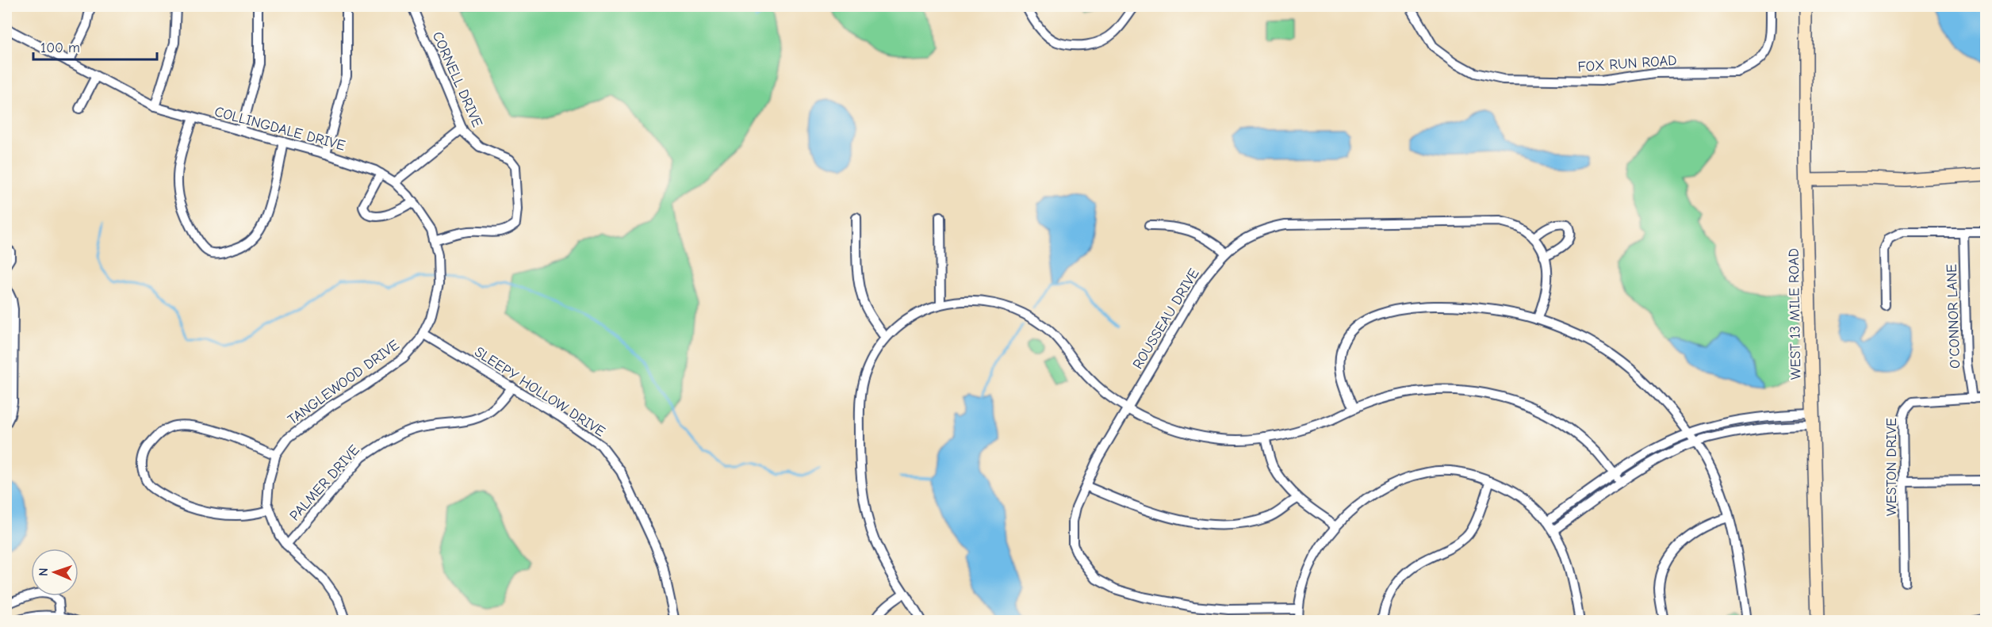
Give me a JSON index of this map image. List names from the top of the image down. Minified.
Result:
{"streets":{"street":["FOX RUN ROAD","CORNELL DRIVE","COLLINGDALE DRIVE","WEST 13 MILE ROAD","O'CONNOR LANE","ROUSSEAU DRIVE","TANGLEWOOD DRIVE","SLEEPY HOLLOW DRIVE","WESTON DRIVE","PALMER DRIVE"]},"crossings":[["CORNELL DRIVE","COLLINGDALE DRIVE"],["COLLINGDALE DRIVE","TANGLEWOOD DRIVE"],["COLLINGDALE DRIVE","SLEEPY HOLLOW DRIVE"],["O'CONNOR LANE","WESTON DRIVE"],["TANGLEWOOD DRIVE","SLEEPY HOLLOW DRIVE"],["TANGLEWOOD DRIVE","PALMER DRIVE"],["SLEEPY HOLLOW DRIVE","PALMER DRIVE"]],"scale_bar":"100 m","north":"left"}
